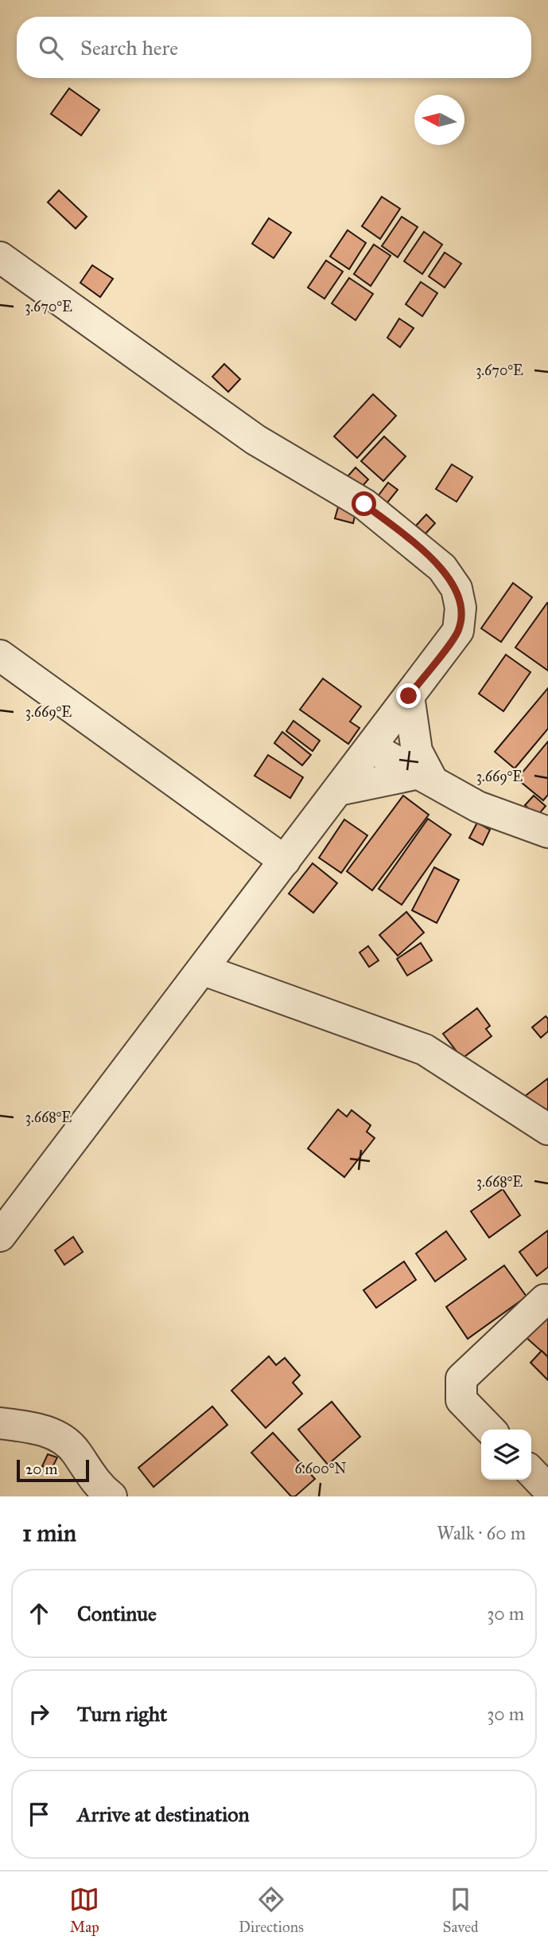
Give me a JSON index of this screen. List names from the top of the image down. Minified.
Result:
{"scale_bar":"20 m","north":"left","page":{"search":"Search here","scale":"20 m","heading":["1 min","Walk · 60 m"],"list":[["Continue","30 m"],["Turn right","30 m"],"Arrive at destination"],"nav":["Map","Directions","Saved"]},"coordinates":["3.670°E","3.669°E","3.668°E","6.600°N"]}
